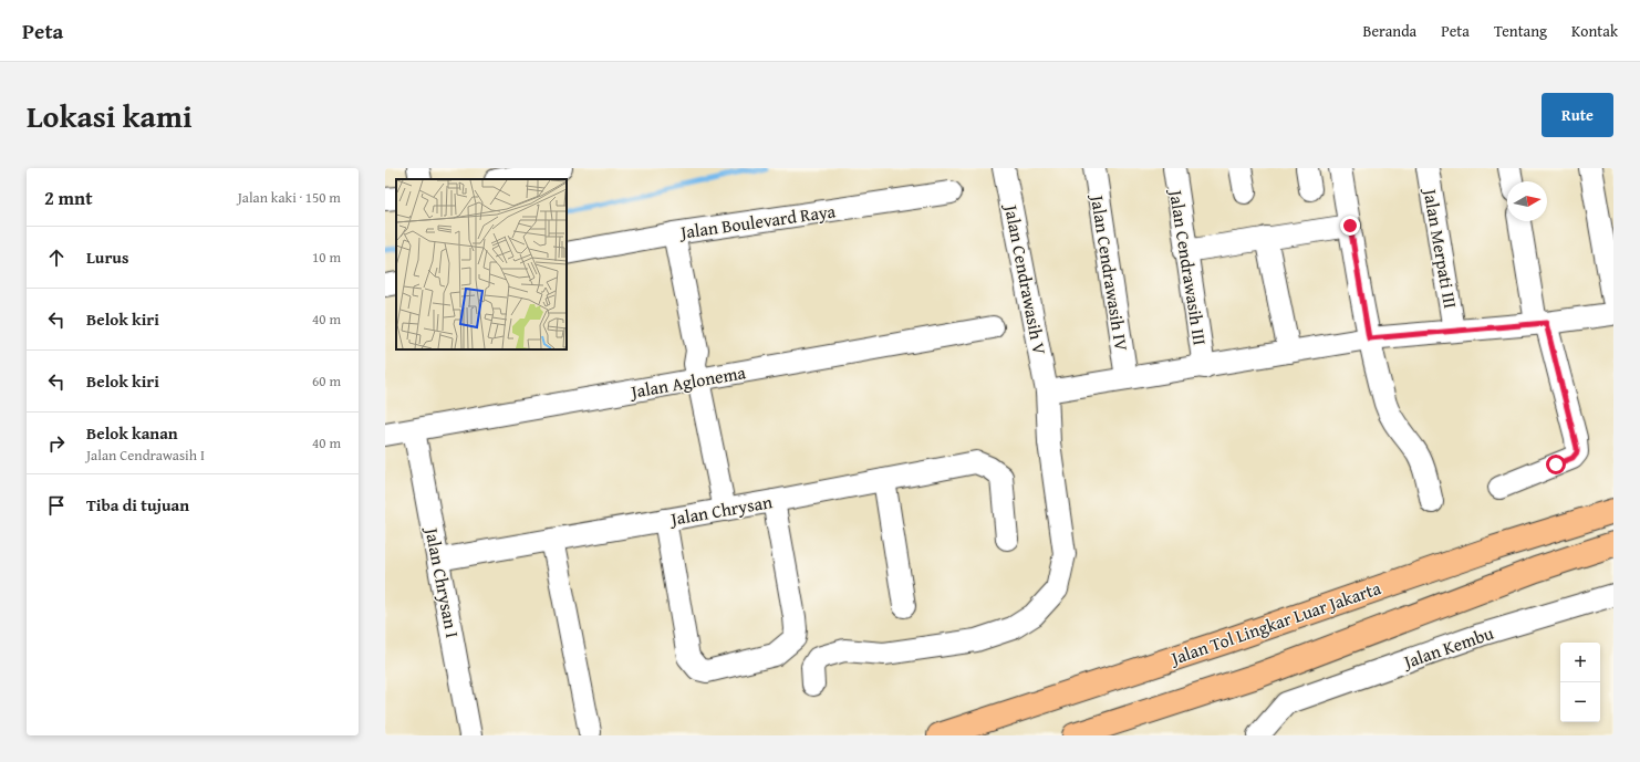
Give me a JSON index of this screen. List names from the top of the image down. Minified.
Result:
{"streets":{"highway":["Jalan Tol Lingkar Luar Jakarta"],"street":["Jalan Boulevard Raya","Jalan Merpati III","Jalan Cendrawasih III","Jalan Cendrawasih IV","Jalan Cendrawasih V","Jalan Aglonema","Jalan Chrysan","Jalan Chrysan I","Jalan Kembu"]},"crossings":[["Jalan Aglonema","Jalan Chrysan I"],["Jalan Chrysan","Jalan Chrysan I"]],"north":"right","page":{"header":"Peta","nav":["Beranda","Peta","Tentang","Kontak"],"title":"Lokasi kami","buttons":"Rute","heading":["2 mnt","Jalan kaki · 150 m"],"list":[["Lurus","10 m"],["Belok kiri","40 m"],["Belok kiri","60 m"],["Belok kanan","Jalan Cendrawasih I","40 m"],"Tiba di tujuan"],"map_buttons":["+","−"]}}
